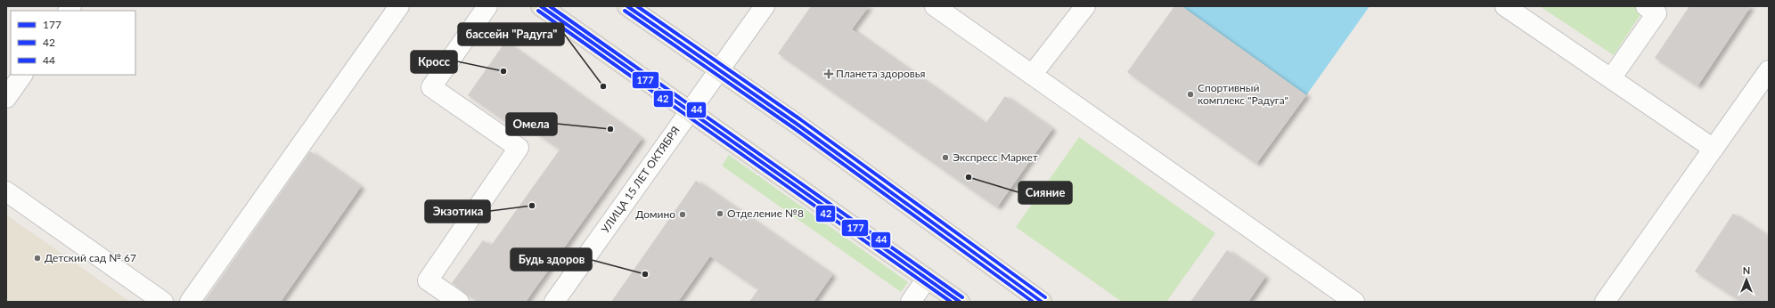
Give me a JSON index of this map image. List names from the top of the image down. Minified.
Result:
{"streets":{"street":["УЛИЦА 15 ЛЕТ ОКТЯБРЯ"]},"places":{"other":["Кросс","бассейн \"Радуга\"","Спортивный комплекс \"Радуга\"","Омела","Экспресс Маркет","Сияние","Экзотика","Отделение №8","Домино","Детский сад № 67","Будь здоров"],"health":["Планета здоровья"]},"lines":["transit line 177","transit line 44","transit line 42"],"legend":["177","42","44"],"north":"top"}
